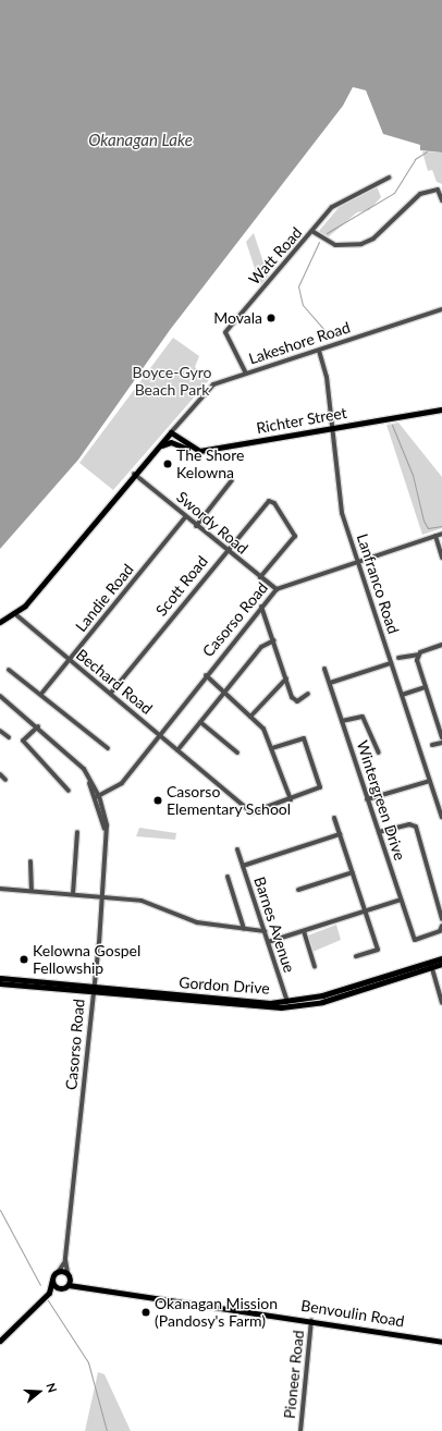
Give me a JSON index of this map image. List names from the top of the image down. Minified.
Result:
{"streets":{"main road":["Richter Street","Gordon Drive","Benvoulin Road"],"street":["Watt Road","Lakeshore Road","Swordy Road","Lanfranco Road","Scott Road","Landie Road","Casorso Road","Bechard Road","Wintergreen Drive","Barnes Avenue","Pioneer Road"]},"crossings":[["Watt Road","Lakeshore Road"],["Lakeshore Road","Lanfranco Road"],["Richter Street","Lanfranco Road"],["Swordy Road","Scott Road"],["Swordy Road","Landie Road"],["Swordy Road","Casorso Road"],["Lanfranco Road","Casorso Road"],["Scott Road","Bechard Road"],["Landie Road","Bechard Road"],["Casorso Road","Bechard Road"],["Casorso Road","Gordon Drive"],["Casorso Road","Benvoulin Road"],["Barnes Avenue","Gordon Drive"],["Benvoulin Road","Pioneer Road"]],"water":["Okanagan Lake"],"parks":["Boyce-Gyro Beach Park"],"places":["Movala","The Shore Kelowna","Casorso Elementary School","Kelowna Gospel Fellowship","Okanagan Mission (Pandosy's Farm)"],"north":"right"}
